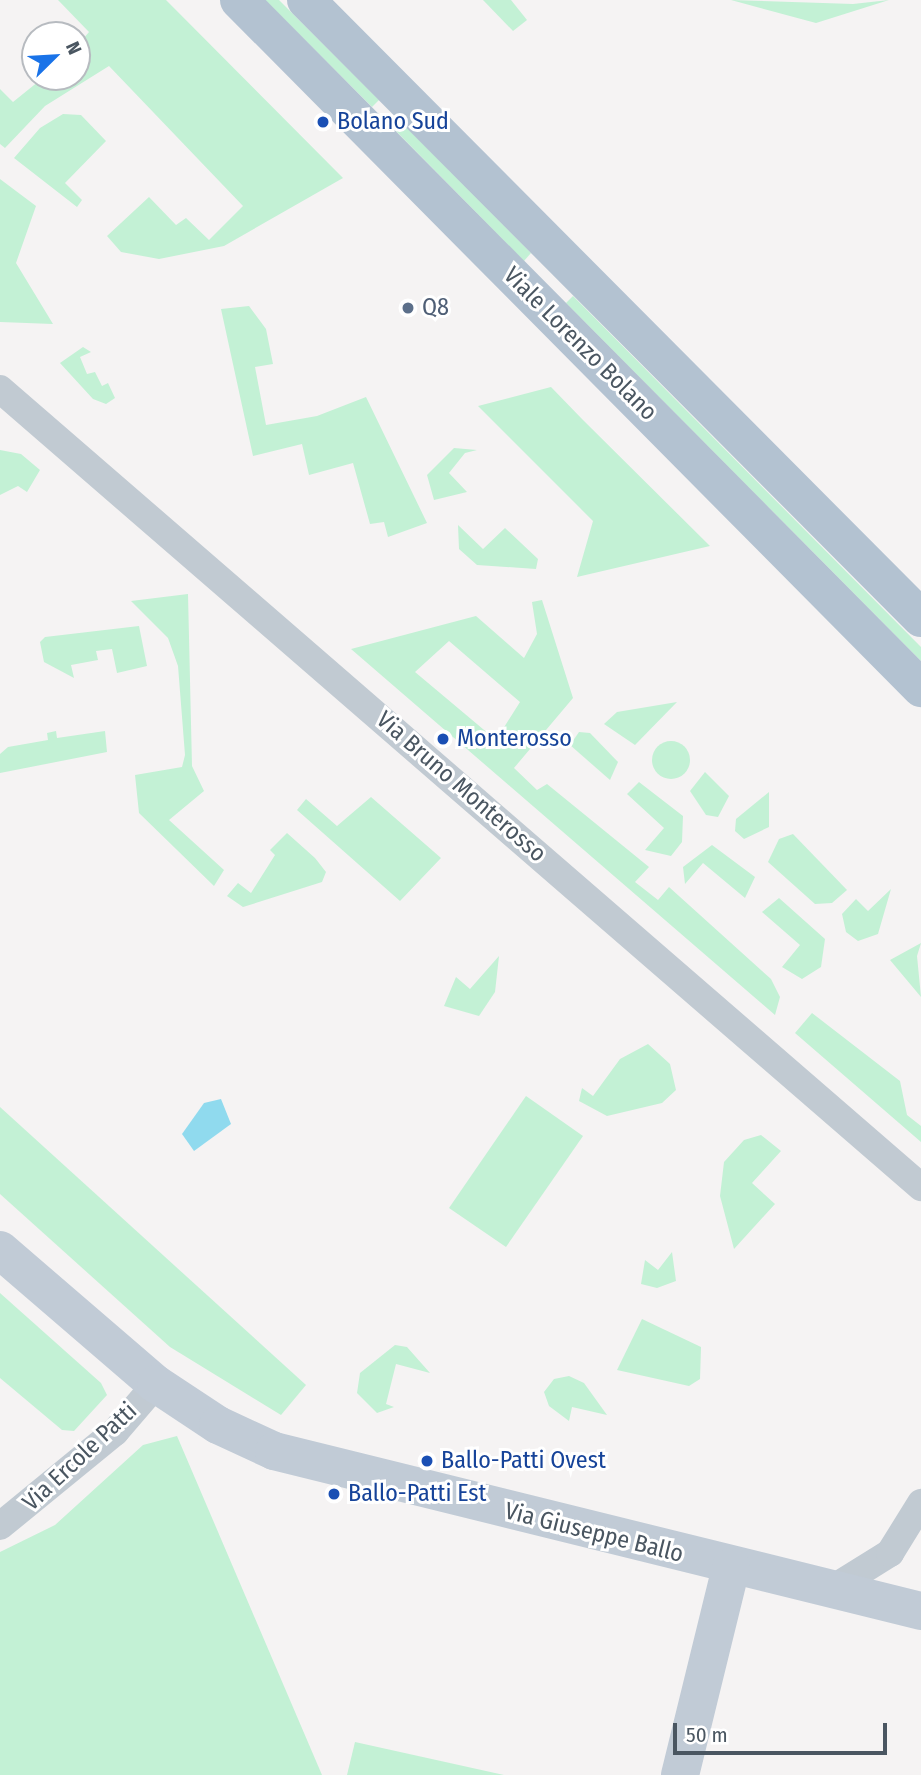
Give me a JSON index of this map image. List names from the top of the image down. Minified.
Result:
{"streets":{"main road":["Viale Lorenzo Bolano","Via Giuseppe Ballo"],"street":["Via Bruno Monterosso","Via Ercole Patti"]},"crossings":[["Via Ercole Patti","Via Giuseppe Ballo"]],"places":["Bolano Sud","Q8","Monterosso","Ballo-Patti Ovest","Ballo-Patti Est"],"scale_bar":"50 m","north":"top right"}
